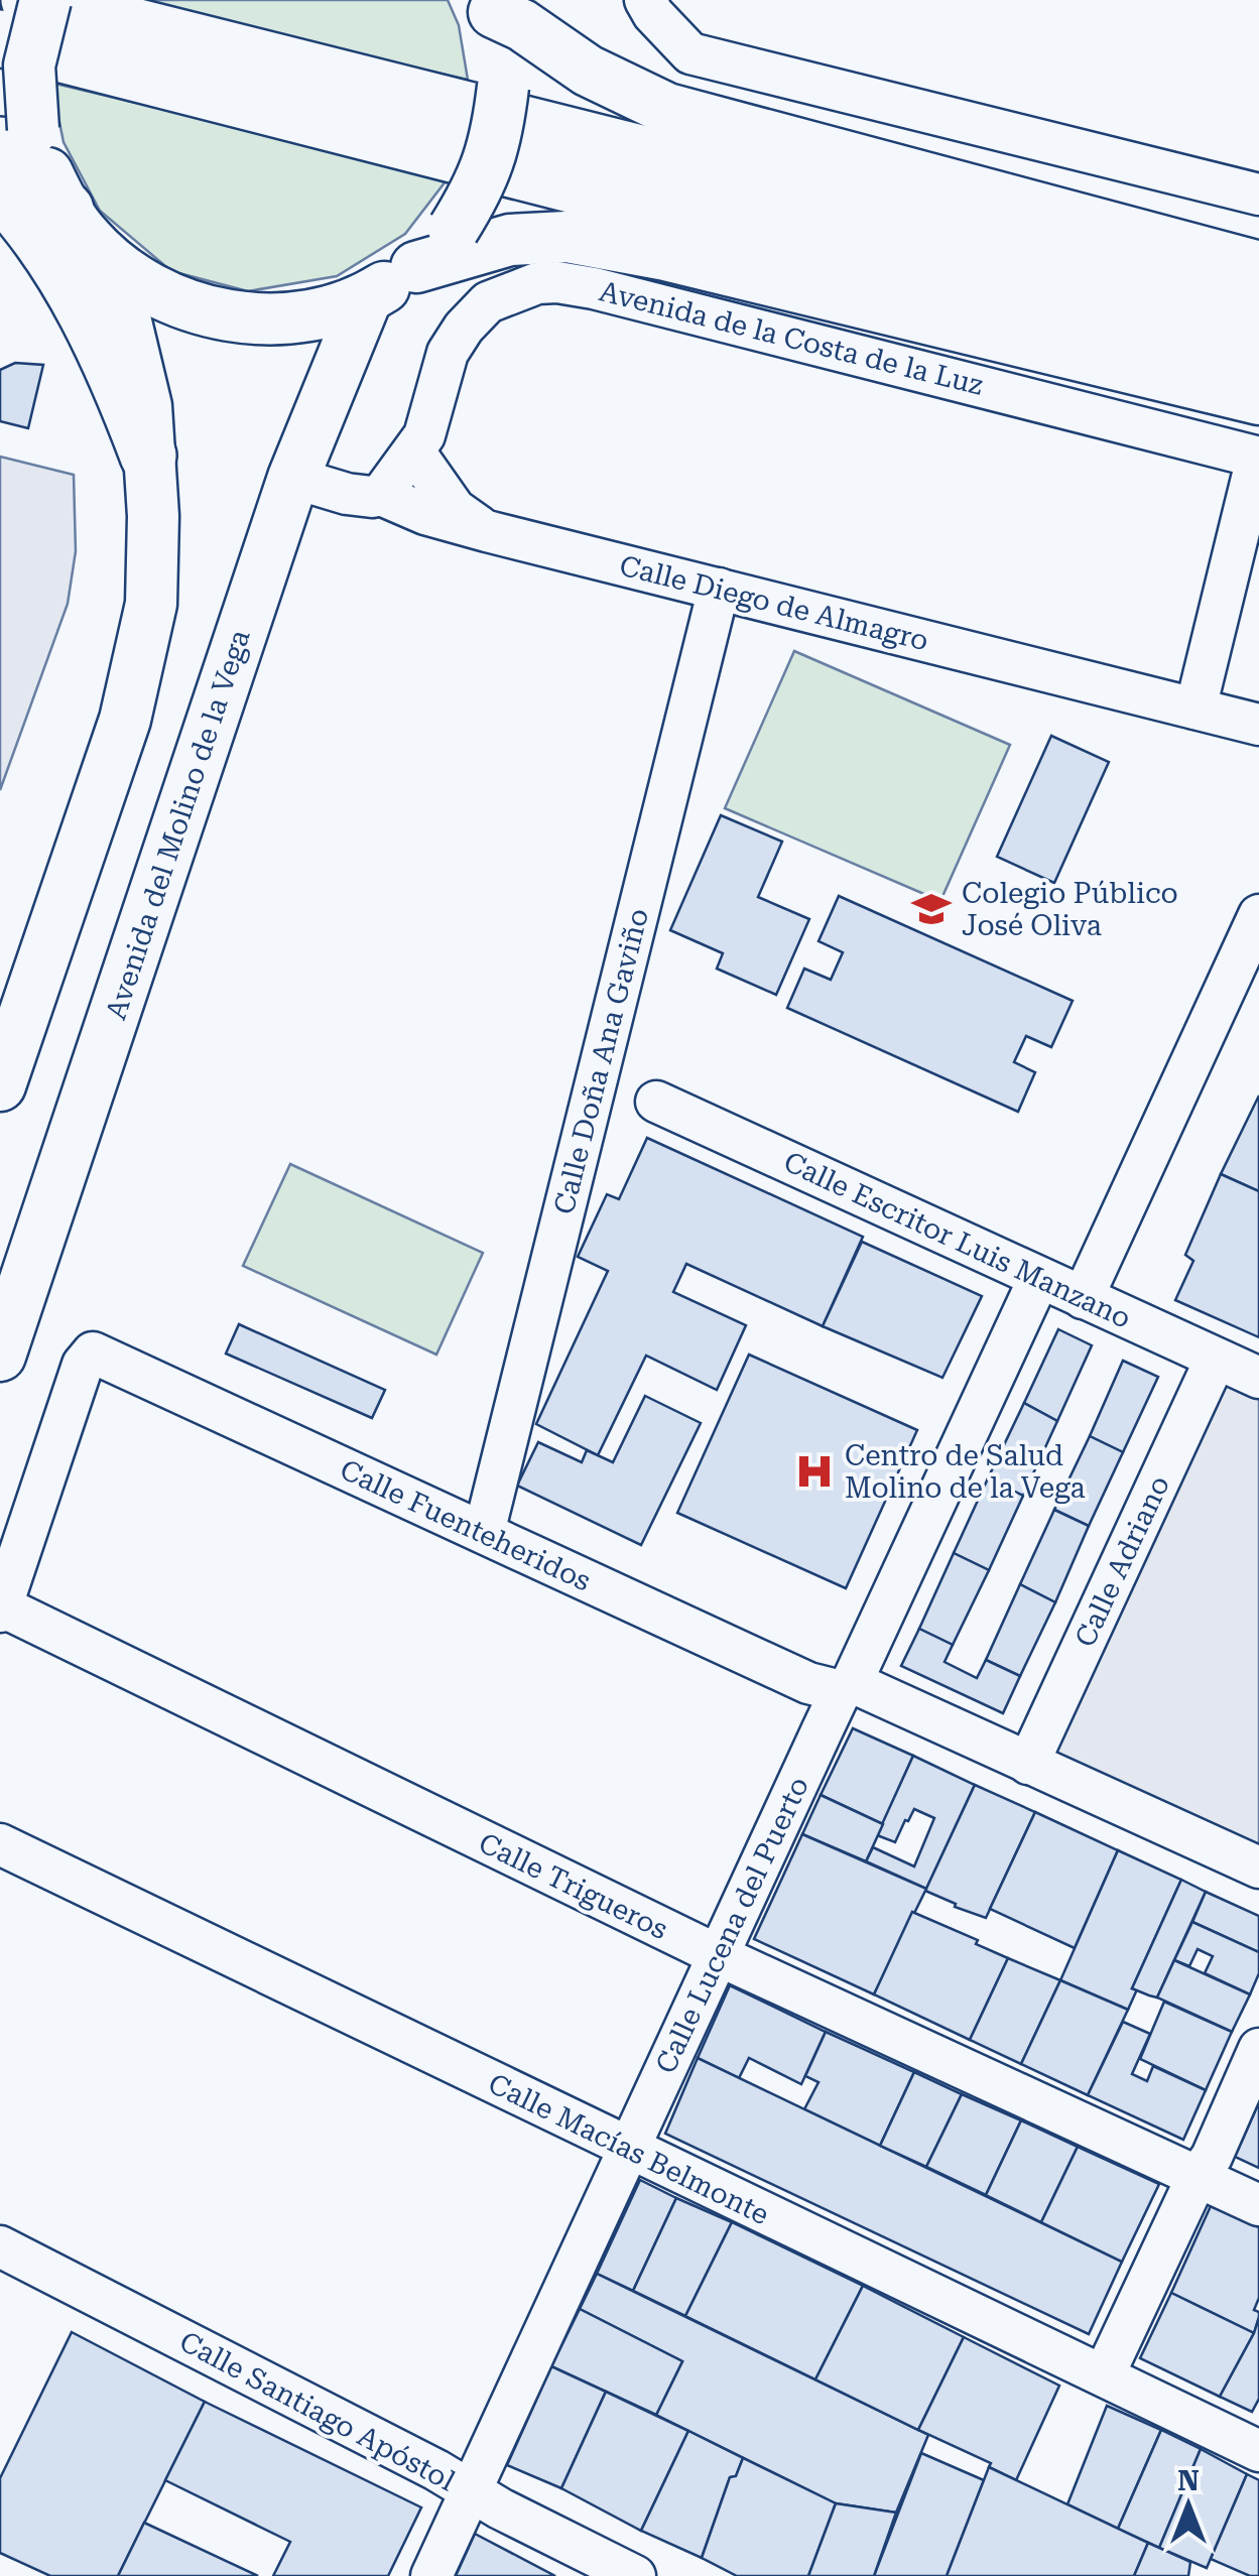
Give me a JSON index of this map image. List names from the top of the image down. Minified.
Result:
{"streets":{"main road":["Avenida del Molino de la Vega"],"street":["Avenida de la Costa de la Luz","Calle Diego de Almagro","Calle Doña Ana Gaviño","Calle Escritor Luis Manzano","Calle Fuenteheridos","Calle Adriano","Calle Trigueros","Calle Lucena del Puerto","Calle Macías Belmonte","Calle Santiago Apóstol"]},"crossings":[["Avenida de la Costa de la Luz","Calle Diego de Almagro"],["Calle Diego de Almagro","Avenida del Molino de la Vega"],["Calle Diego de Almagro","Calle Doña Ana Gaviño"],["Calle Doña Ana Gaviño","Calle Fuenteheridos"],["Calle Escritor Luis Manzano","Calle Adriano"],["Calle Escritor Luis Manzano","Calle Lucena del Puerto"],["Calle Fuenteheridos","Calle Adriano"],["Calle Fuenteheridos","Calle Trigueros"],["Calle Fuenteheridos","Calle Lucena del Puerto"],["Calle Trigueros","Calle Lucena del Puerto"],["Calle Lucena del Puerto","Calle Macías Belmonte"],["Calle Lucena del Puerto","Calle Santiago Apóstol"]],"places":{"school or university":["Colegio Público José Oliva"],"hospital":["Centro de Salud Molino de la Vega"]},"north":"top"}
